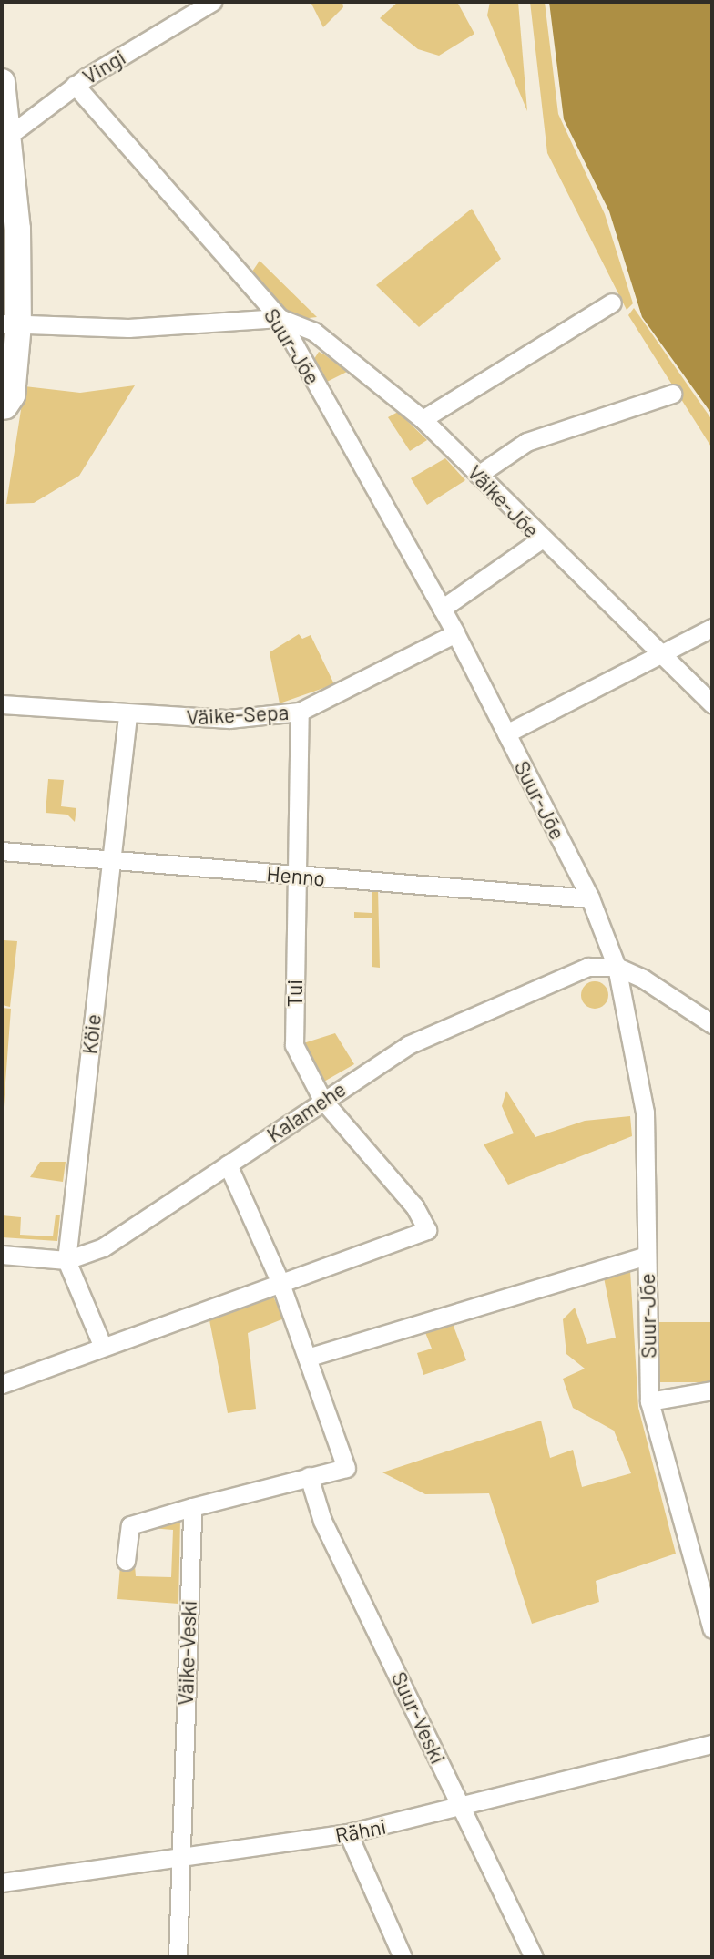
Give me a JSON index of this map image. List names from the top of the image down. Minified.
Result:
{"streets":{"street":["Vingi","Suur-Jõe","Väike-Jõe","Väike-Sepa","Henno","Tui","Köie","Kalamehe","Väike-Veski","Suur-Veski","Rähni"]},"crossings":[["Vingi","Suur-Jõe"],["Suur-Jõe","Väike-Jõe"],["Suur-Jõe","Väike-Sepa"],["Suur-Jõe","Henno"],["Suur-Jõe","Kalamehe"],["Väike-Sepa","Tui"],["Väike-Sepa","Köie"],["Henno","Tui"],["Henno","Köie"],["Tui","Kalamehe"],["Köie","Kalamehe"],["Väike-Veski","Rähni"],["Suur-Veski","Rähni"]]}
